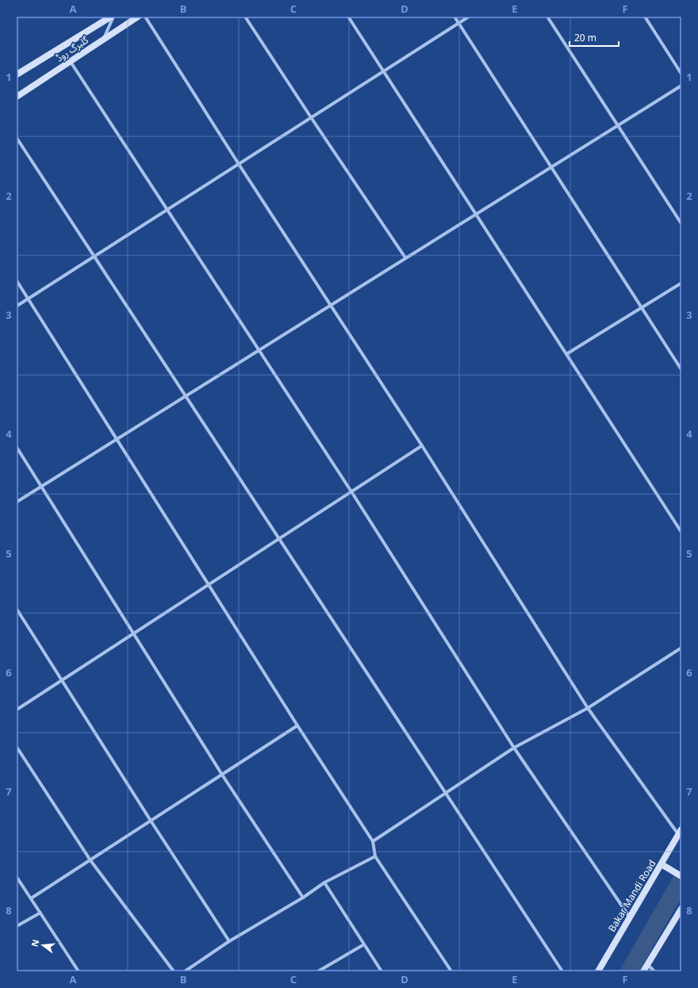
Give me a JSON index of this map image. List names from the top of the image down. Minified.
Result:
{"streets":{"main road":["گلبرگ روڈ","Bakar Mandi Road"]},"scale_bar":"20 m","north":"left","grid":{"columns":["A","B","C","D","E","F"],"rows":["1","2","3","4","5","6","7","8"]}}
